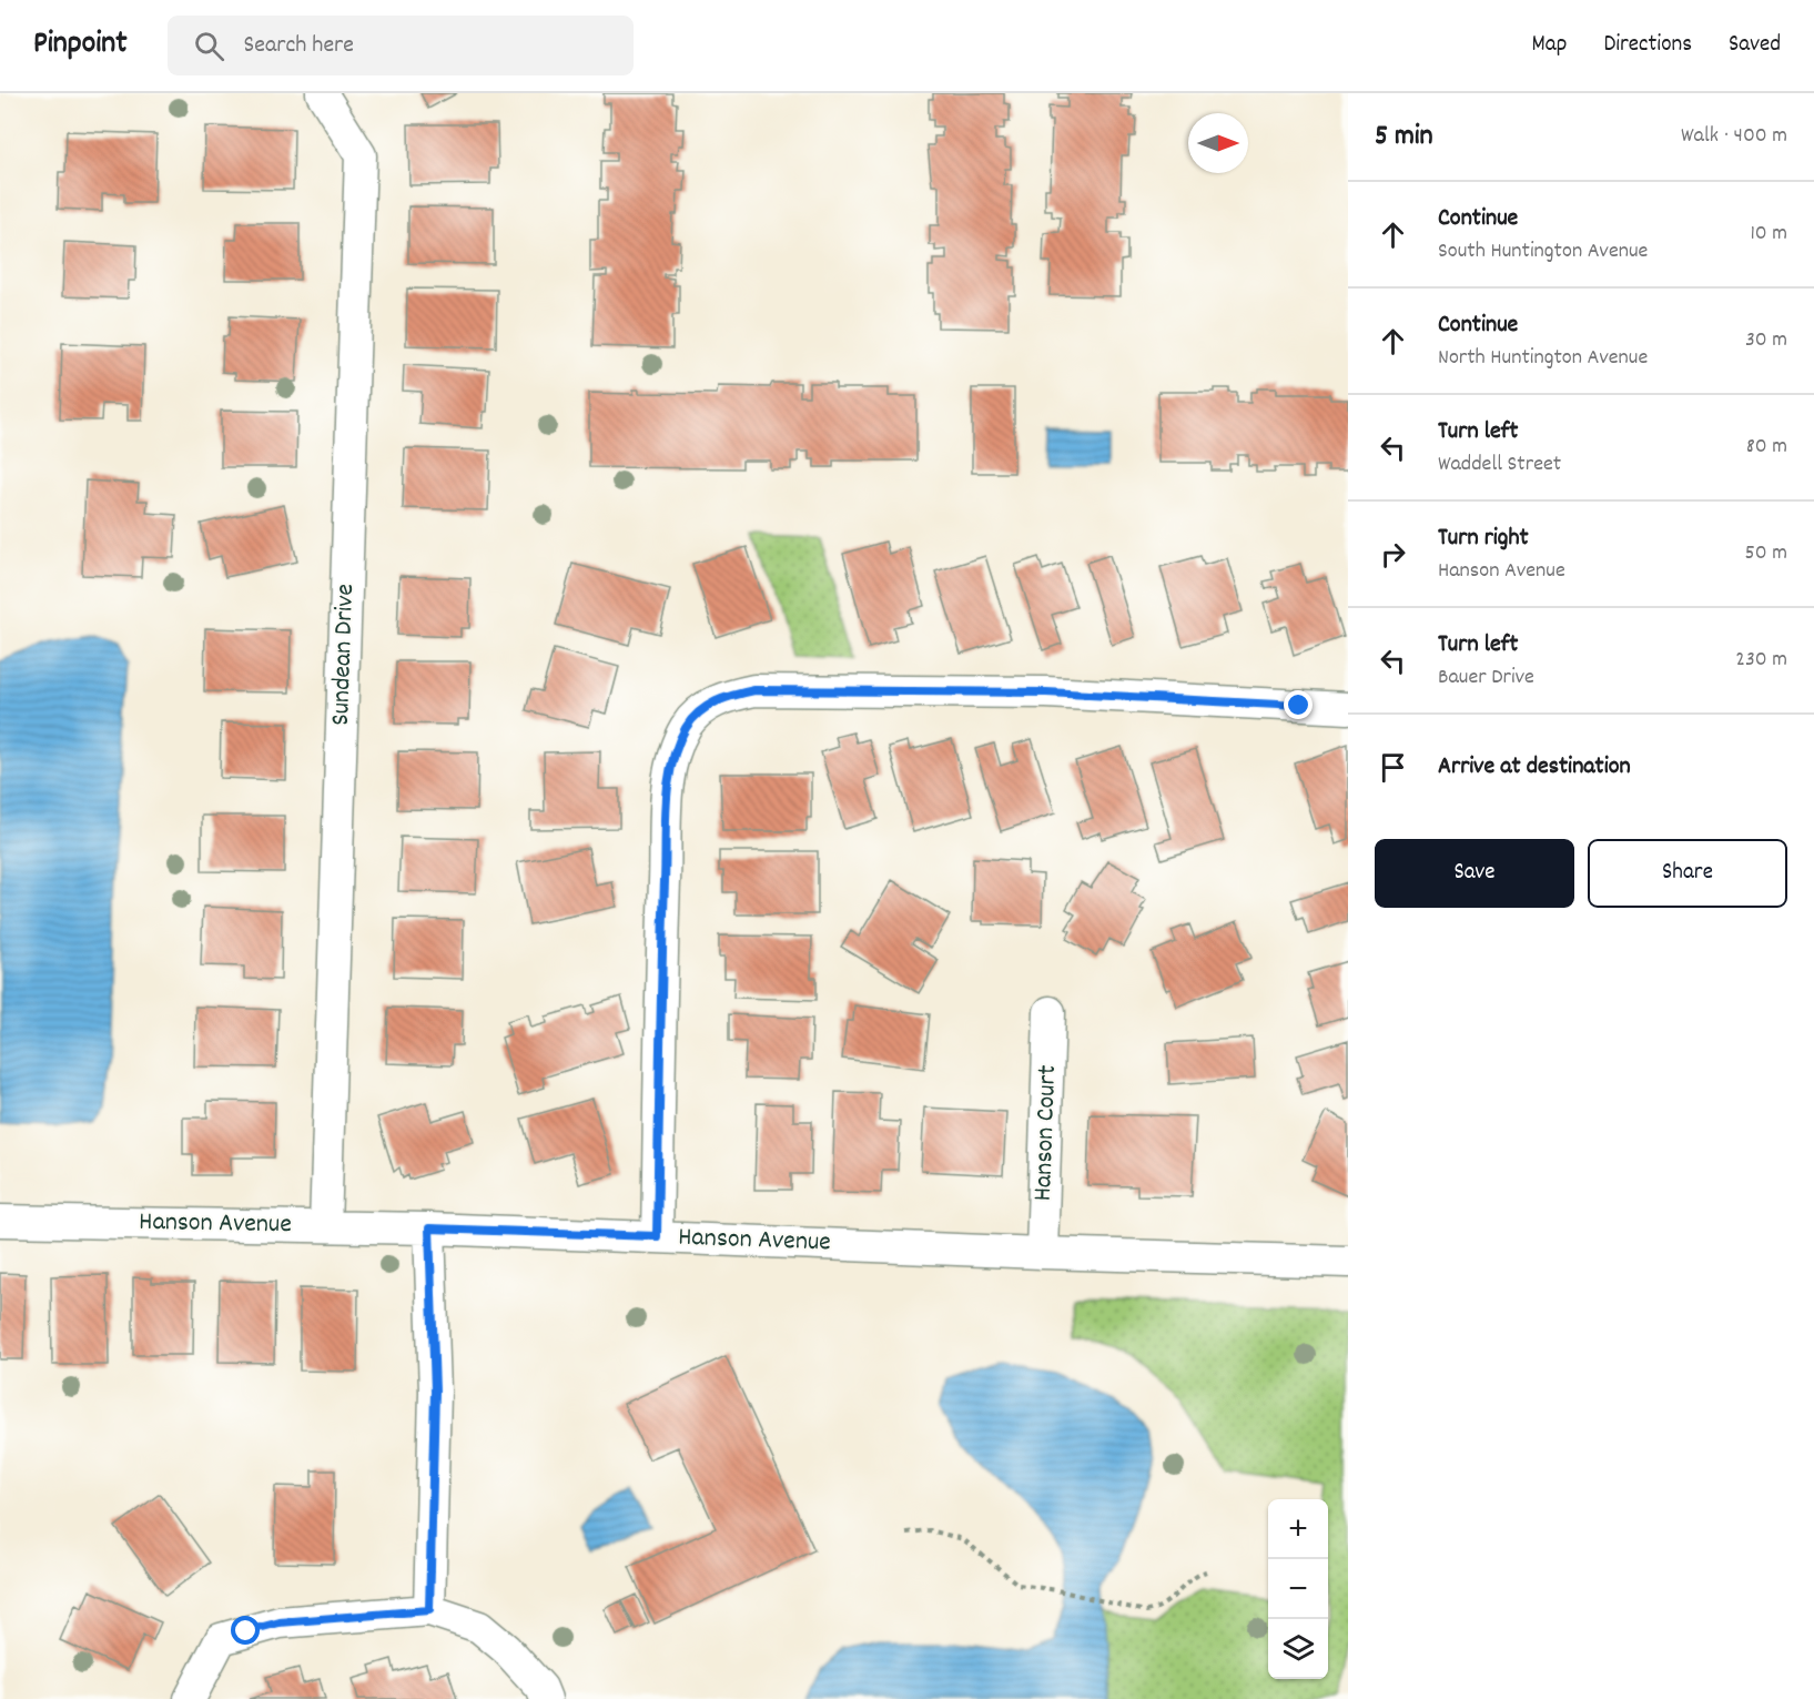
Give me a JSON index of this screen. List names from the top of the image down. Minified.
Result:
{"streets":{"lane":["Sundean Drive","Hanson Court","Hanson Avenue"]},"crossings":[["Sundean Drive","Hanson Avenue"],["Hanson Court","Hanson Avenue"]],"north":"right","page":{"header":"Pinpoint","search":"Search here","nav":["Map","Directions","Saved"],"heading":["5 min","Walk · 400 m"],"list":[["Continue","South Huntington Avenue","10 m"],["Continue","North Huntington Avenue","30 m"],["Turn left","Waddell Street","80 m"],["Turn right","Hanson Avenue","50 m"],["Turn left","Bauer Drive","230 m"],"Arrive at destination"],"buttons":["Save","Share"],"map_buttons":["+","−"]}}
